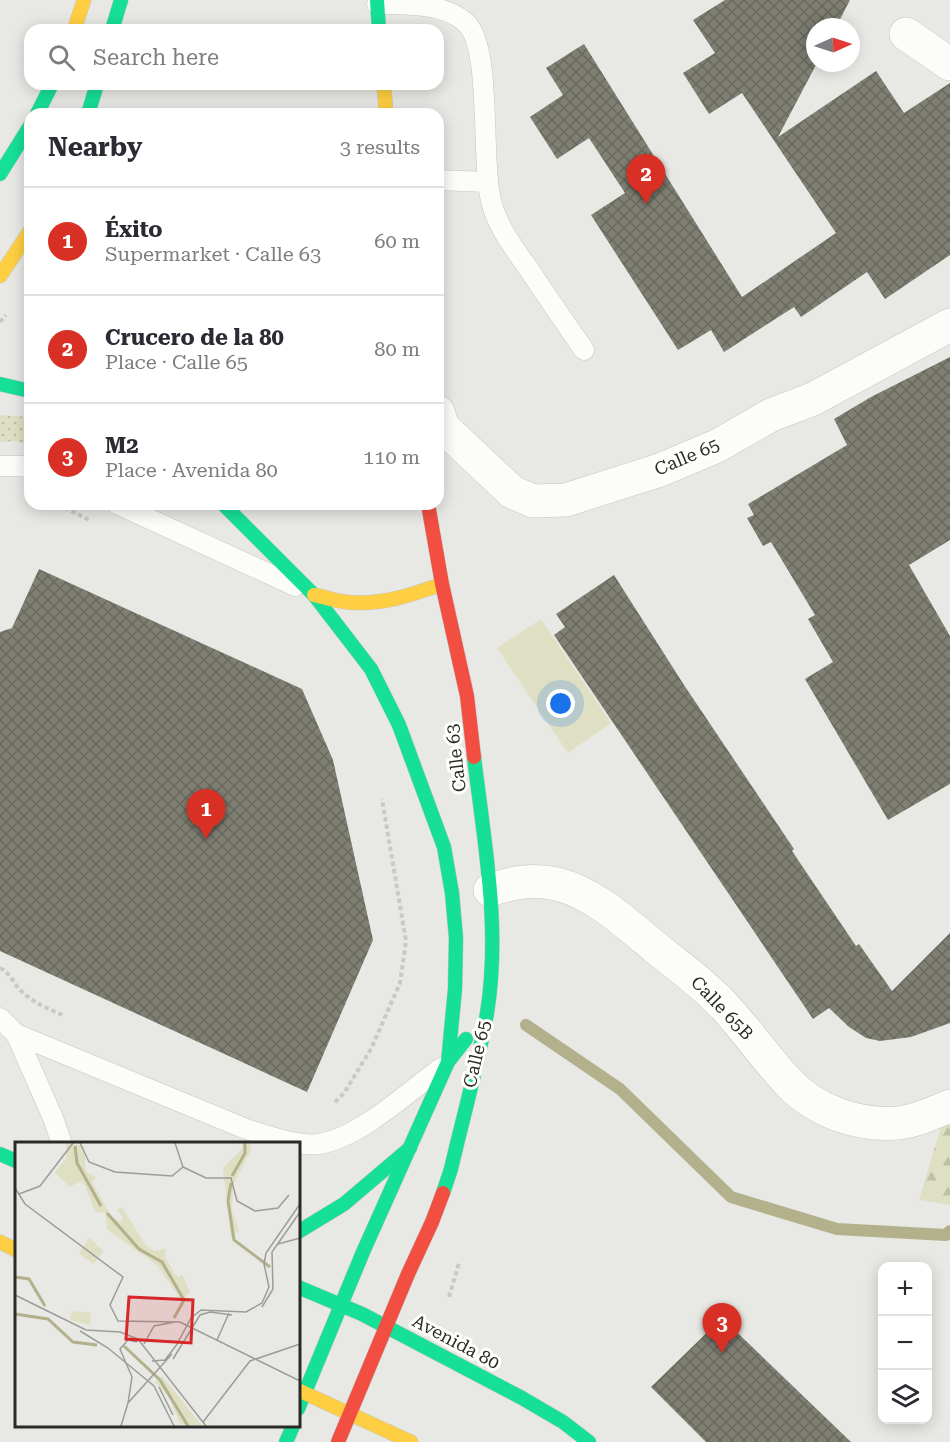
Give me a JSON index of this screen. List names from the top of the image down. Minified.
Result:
{"streets":{"main road":["Calle 65","Calle 63","Avenida 80"],"street":["Calle 65B"]},"crossings":[["Calle 65","Calle 63"],["Calle 65","Avenida 80"],["Calle 63","Calle 65B"]],"north":"right","page":{"search":"Search here","heading":["Nearby","3 results"],"pins":["2","1","3"],"list":[{"mark":"1","name":"Éxito","note":"Supermarket · Calle 63","value":"60 m"},{"mark":"2","name":"Crucero de la 80","note":"Place · Calle 65","value":"80 m"},{"mark":"3","name":"M2","note":"Place · Avenida 80","value":"110 m"}],"map_buttons":["+","−"]}}
